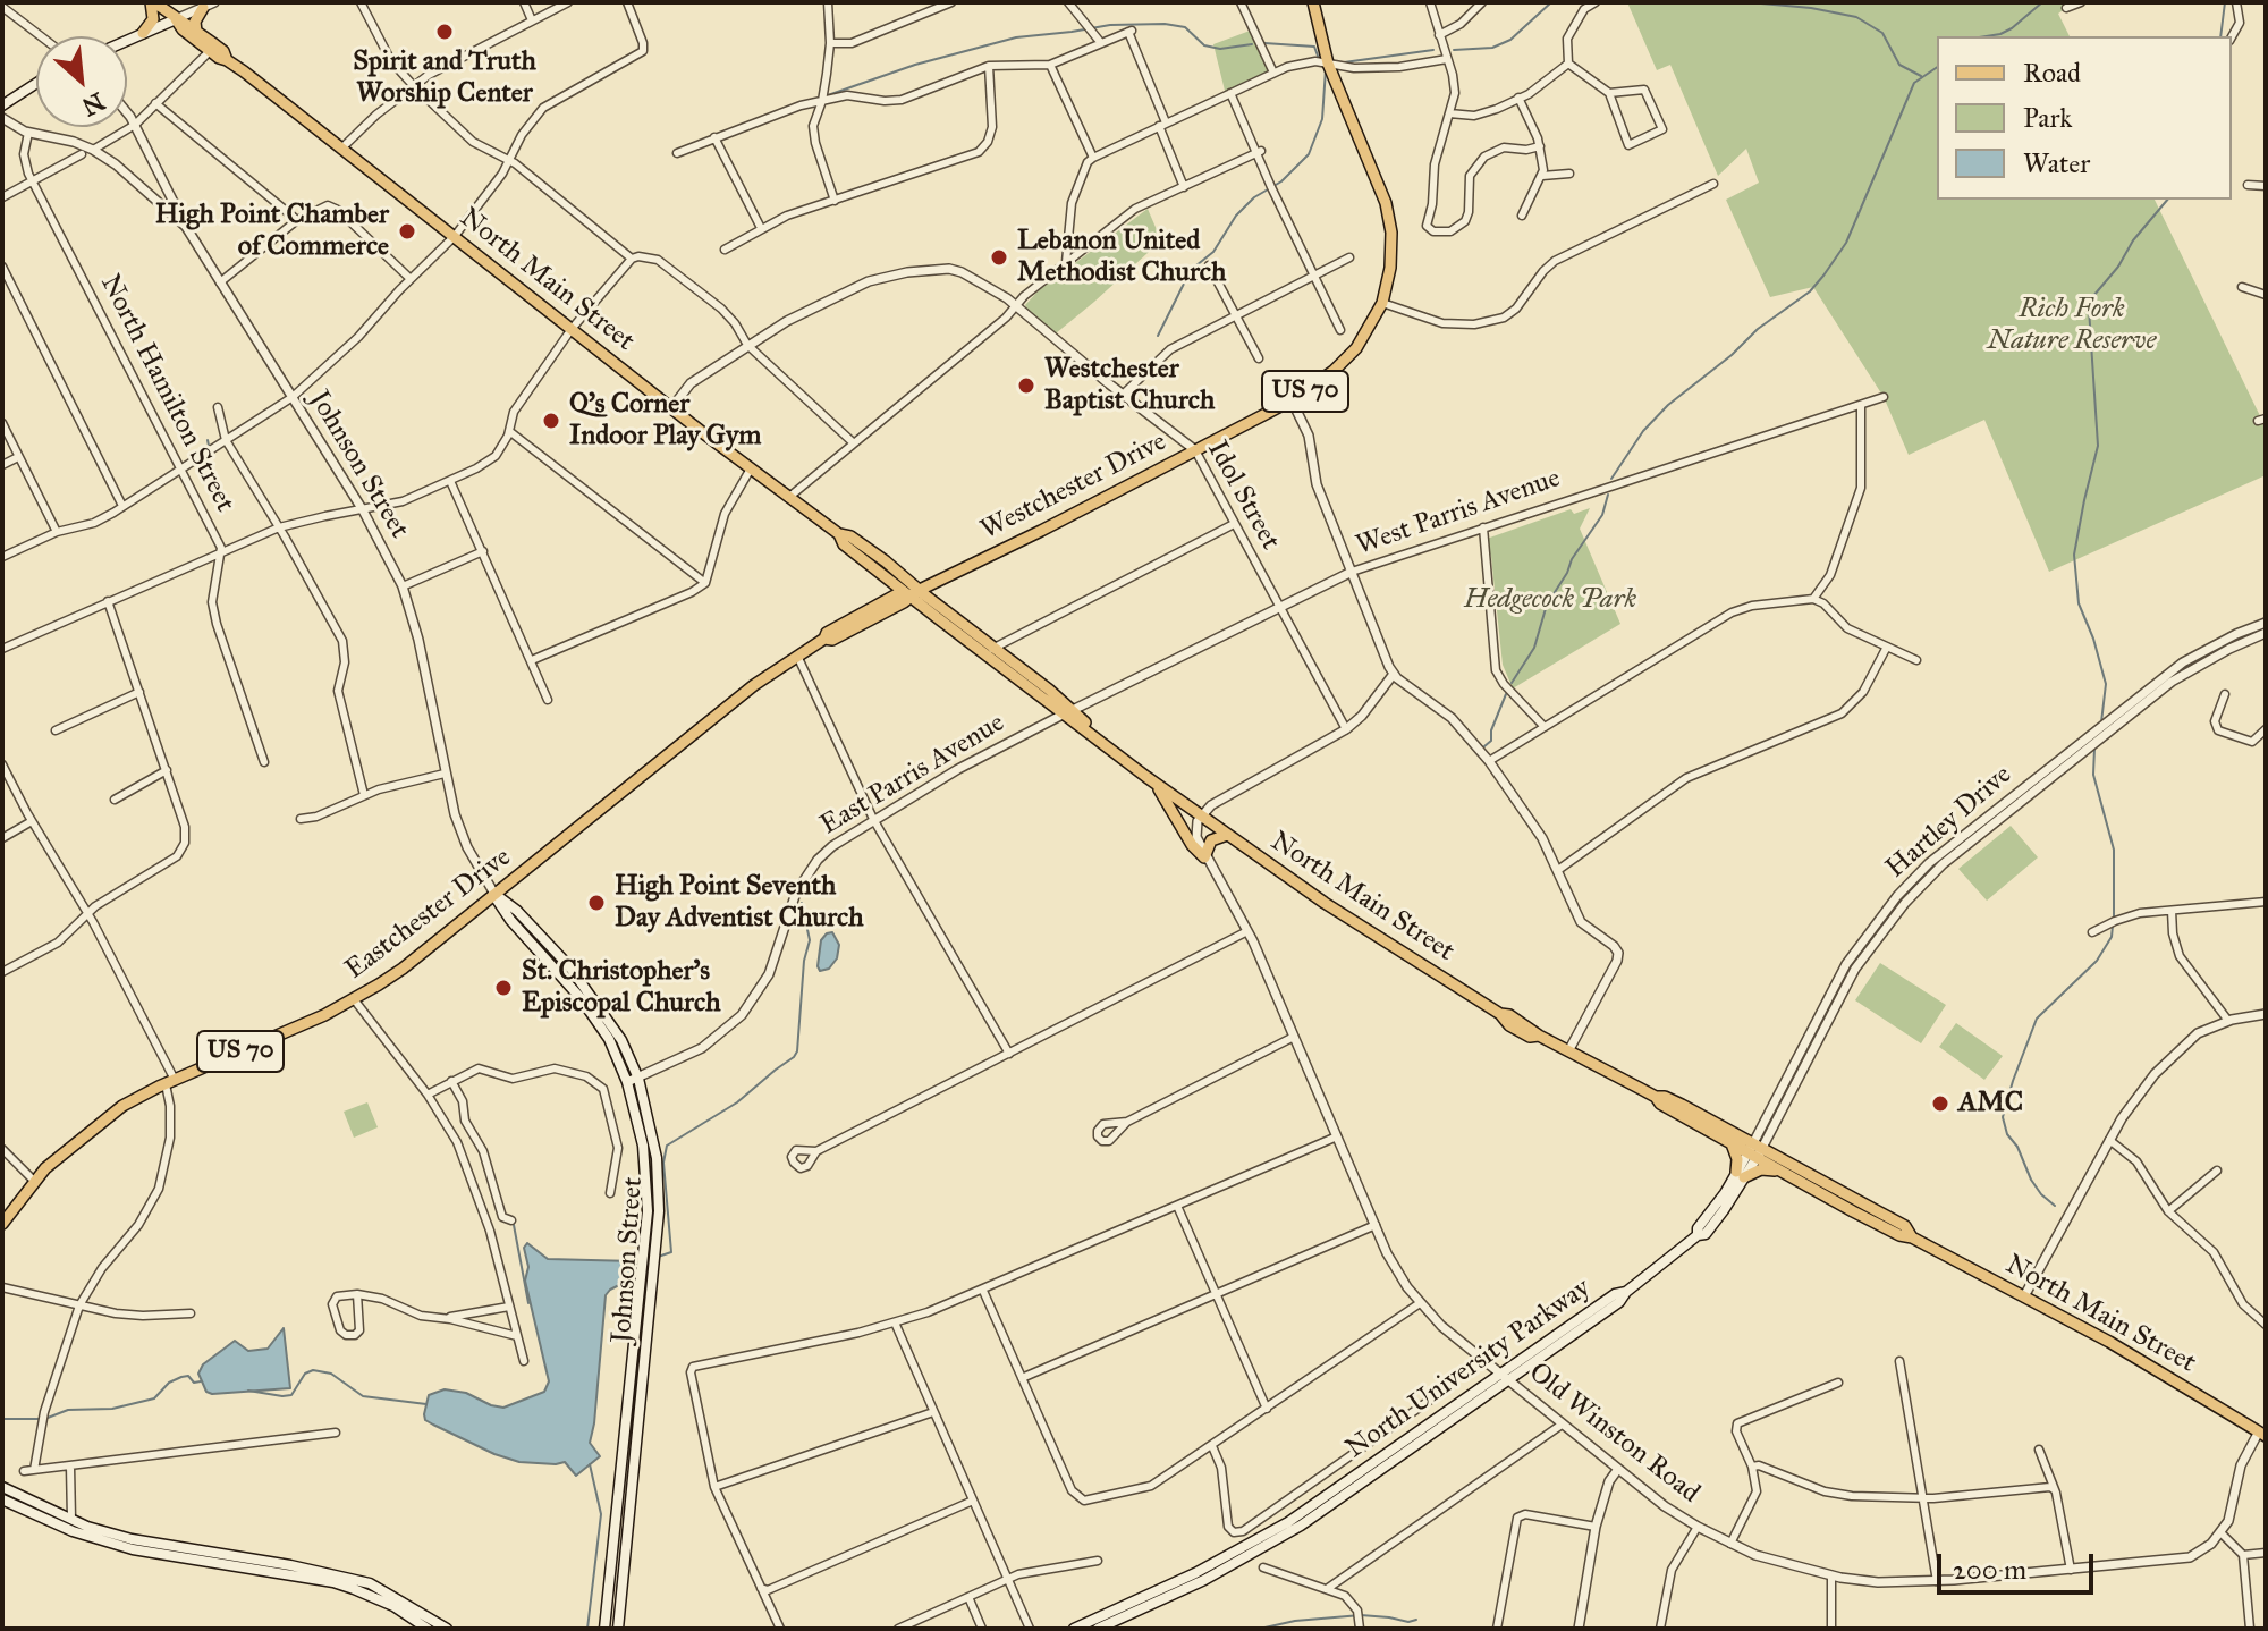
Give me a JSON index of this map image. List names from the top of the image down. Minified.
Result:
{"streets":{"main road":["North Main Street","US 70","Johnson Street","Westchester Drive","Eastchester Drive","North University Parkway"],"street":["North Hamilton Street","Idol Street","West Parris Avenue","East Parris Avenue","Hartley Drive","Old Winston Road"]},"crossings":[["North Main Street","Westchester Drive"],["North Main Street","Idol Street"],["North Main Street","West Parris Avenue"],["North Main Street","East Parris Avenue"],["North Main Street","Hartley Drive"],["North Main Street","Eastchester Drive"],["North Main Street","Old Winston Road"],["Johnson Street","East Parris Avenue"],["Johnson Street","Eastchester Drive"],["Westchester Drive","Idol Street"],["Westchester Drive","Eastchester Drive"],["Idol Street","West Parris Avenue"],["West Parris Avenue","East Parris Avenue"],["North University Parkway","Old Winston Road"]],"parks":["Rich Fork Nature Reserve","Hedgecock Park"],"places":["Spirit and Truth Worship Center","High Point Chamber of Commerce","Lebanon United Methodist Church","Westchester Baptist Church","Q's Corner Indoor Play Gym","High Point Seventh Day Adventist Church","St. Christopher's Episcopal Church","AMC"],"legend":["Road","Park","Water"],"scale_bar":"200 m","north":"bottom right"}
